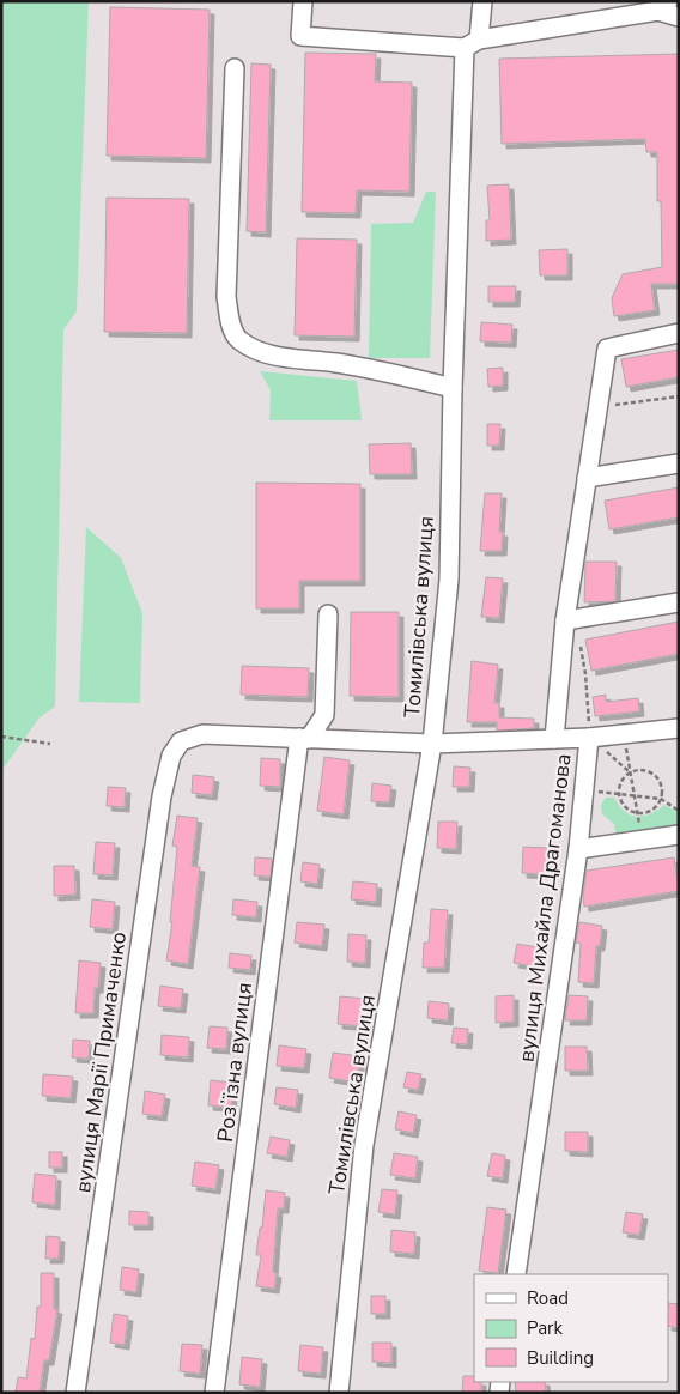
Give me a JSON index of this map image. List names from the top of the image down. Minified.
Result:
{"streets":{"street":["Томилівська вулиця","вулиця Михайла Драгоманова","вулиця Марії Примаченко","Розʼїзна вулиця"]},"crossings":[["Томилівська вулиця","вулиця Михайла Драгоманова"],["вулиця Михайла Драгоманова","вулиця Марії Примаченко"],["вулиця Михайла Драгоманова","Розʼїзна вулиця"]],"legend":["Road","Park","Building"]}
